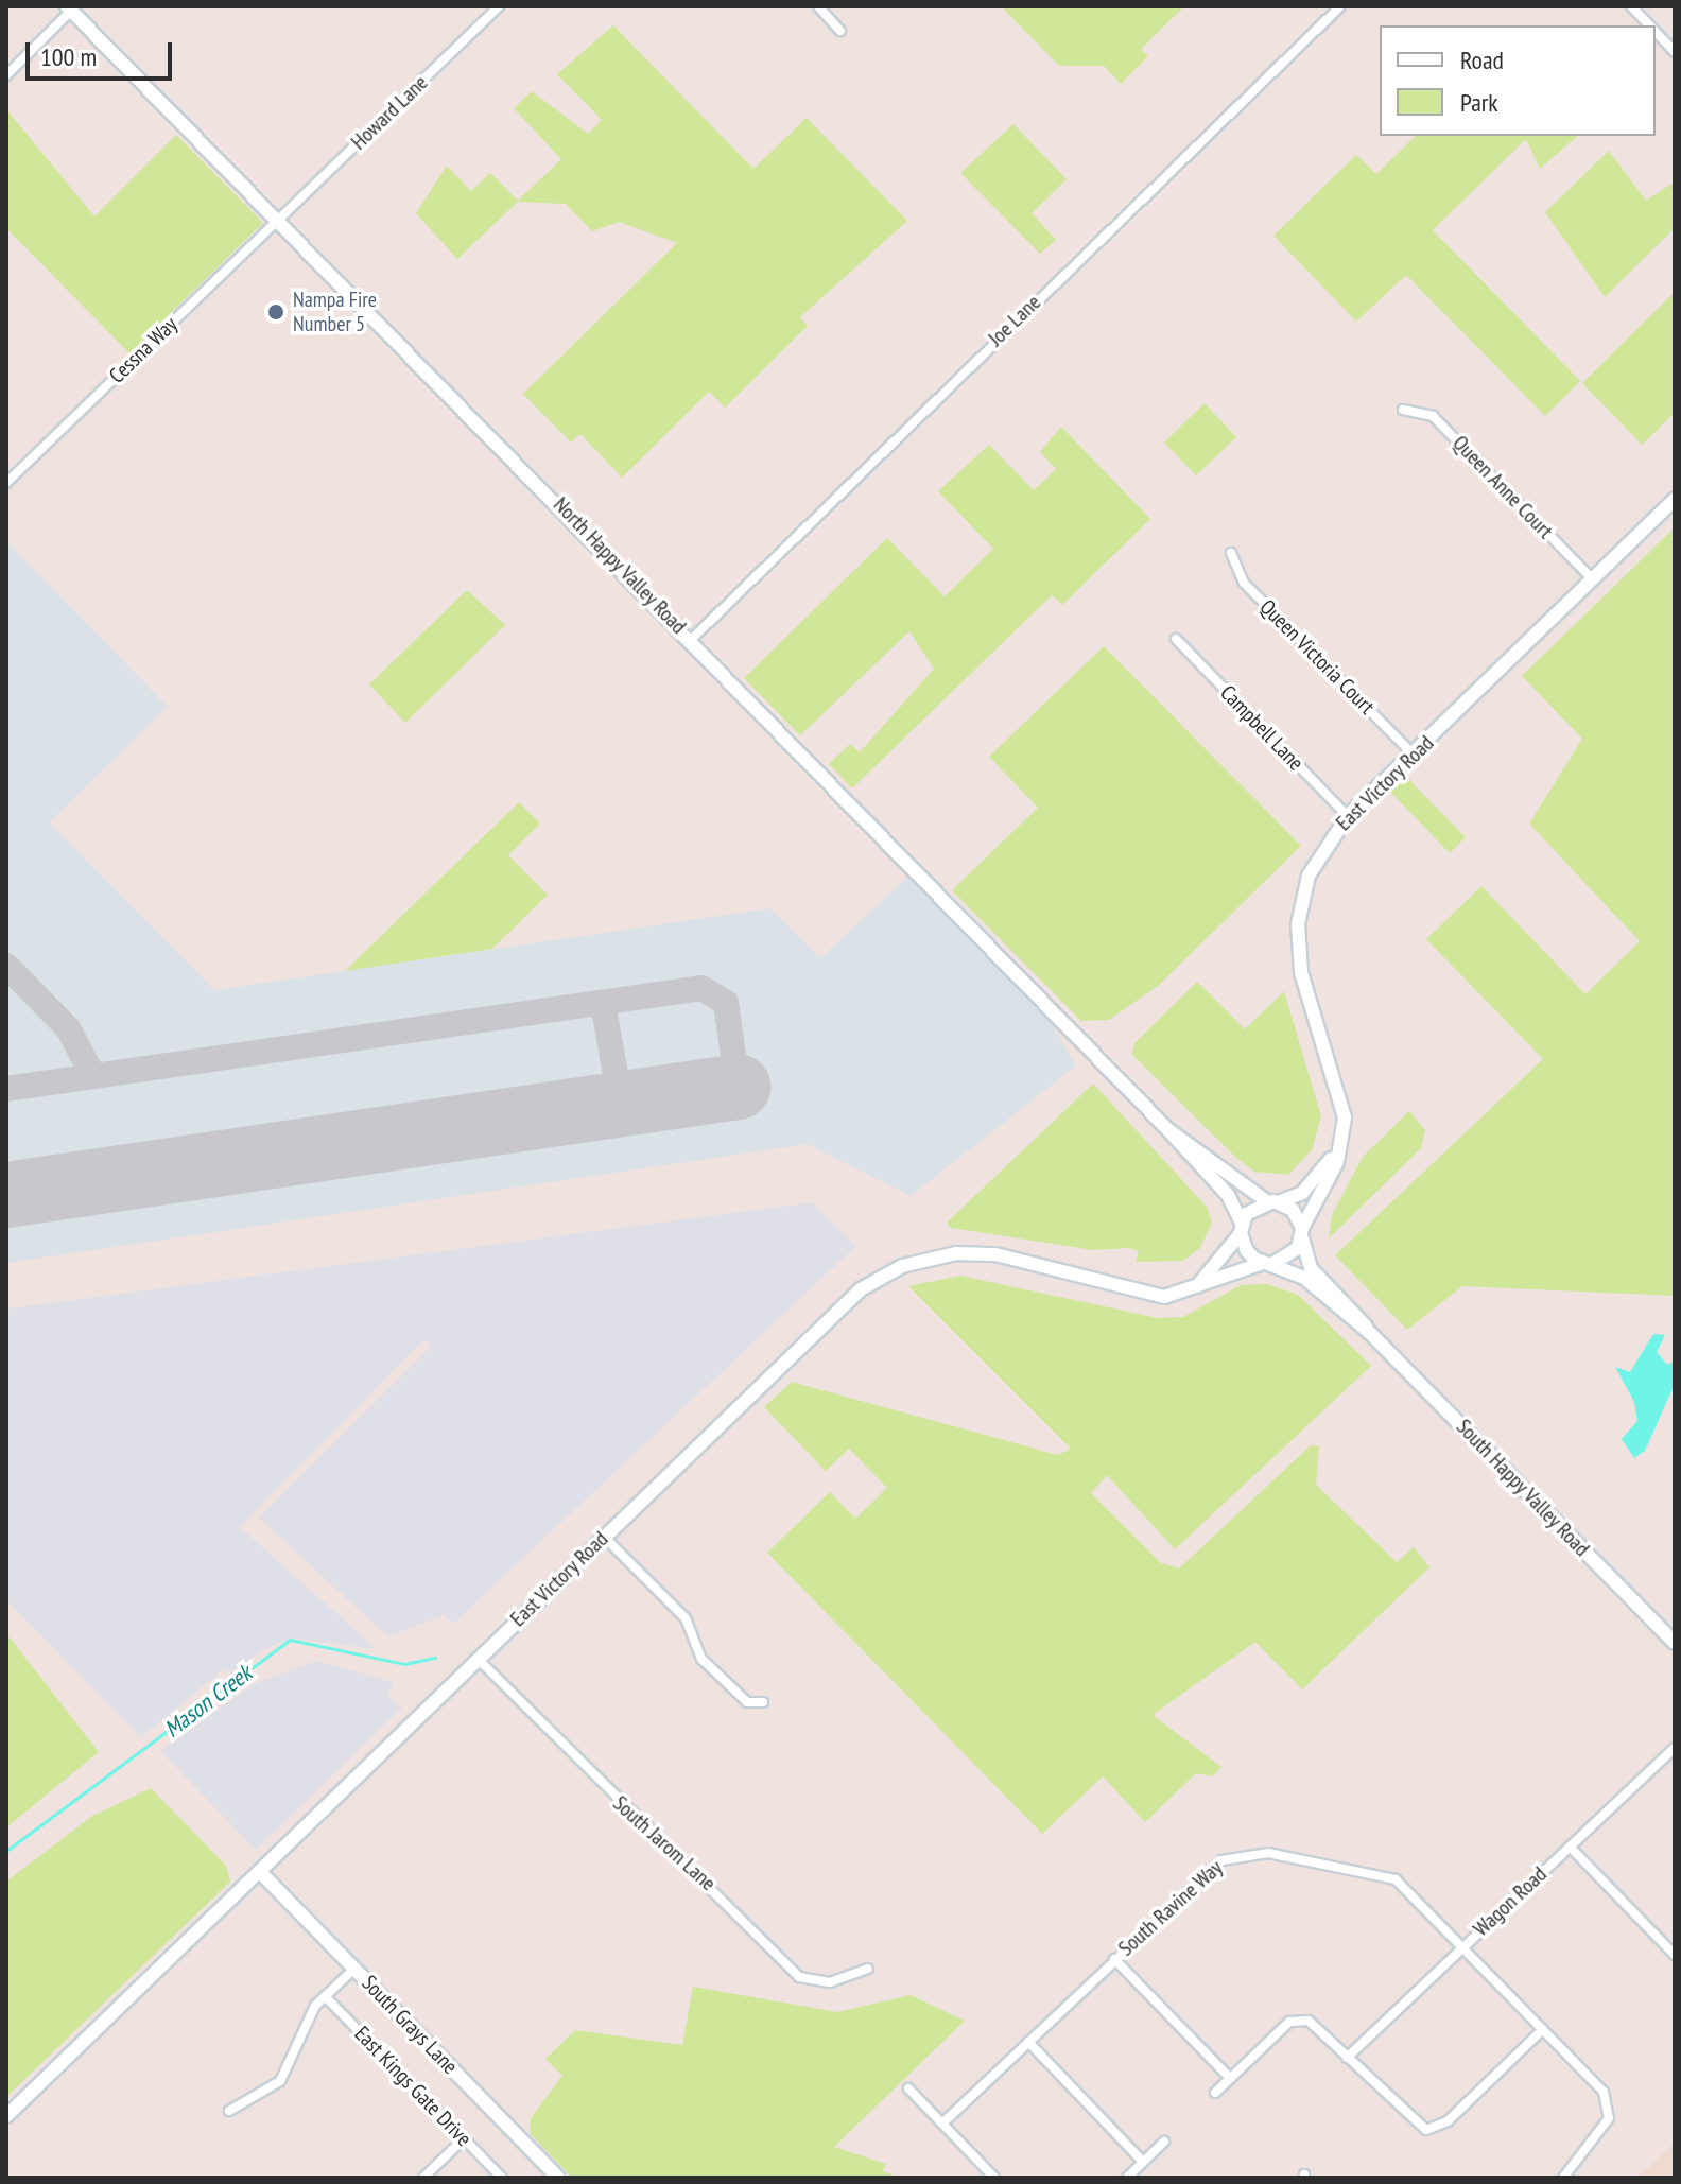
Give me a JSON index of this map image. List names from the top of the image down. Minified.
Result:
{"streets":{"street":["Howard Lane","Joe Lane","Cessna Way","Queen Anne Court","North Happy Valley Road","Queen Victoria Court","Campbell Lane","East Victory Road","South Happy Valley Road","South Jarom Lane","Wagon Road","South Ravine Way","South Grays Lane","East Kings Gate Drive"]},"crossings":[["Howard Lane","Cessna Way"],["Howard Lane","North Happy Valley Road"],["Joe Lane","North Happy Valley Road"],["Cessna Way","North Happy Valley Road"],["Queen Anne Court","East Victory Road"],["North Happy Valley Road","East Victory Road"],["Queen Victoria Court","East Victory Road"],["Campbell Lane","East Victory Road"],["East Victory Road","South Jarom Lane"],["East Victory Road","South Grays Lane"],["Wagon Road","South Ravine Way"]],"water":["Mason Creek"],"places":["Nampa Fire Number 5"],"legend":["Road","Park"],"scale_bar":"100 m"}
